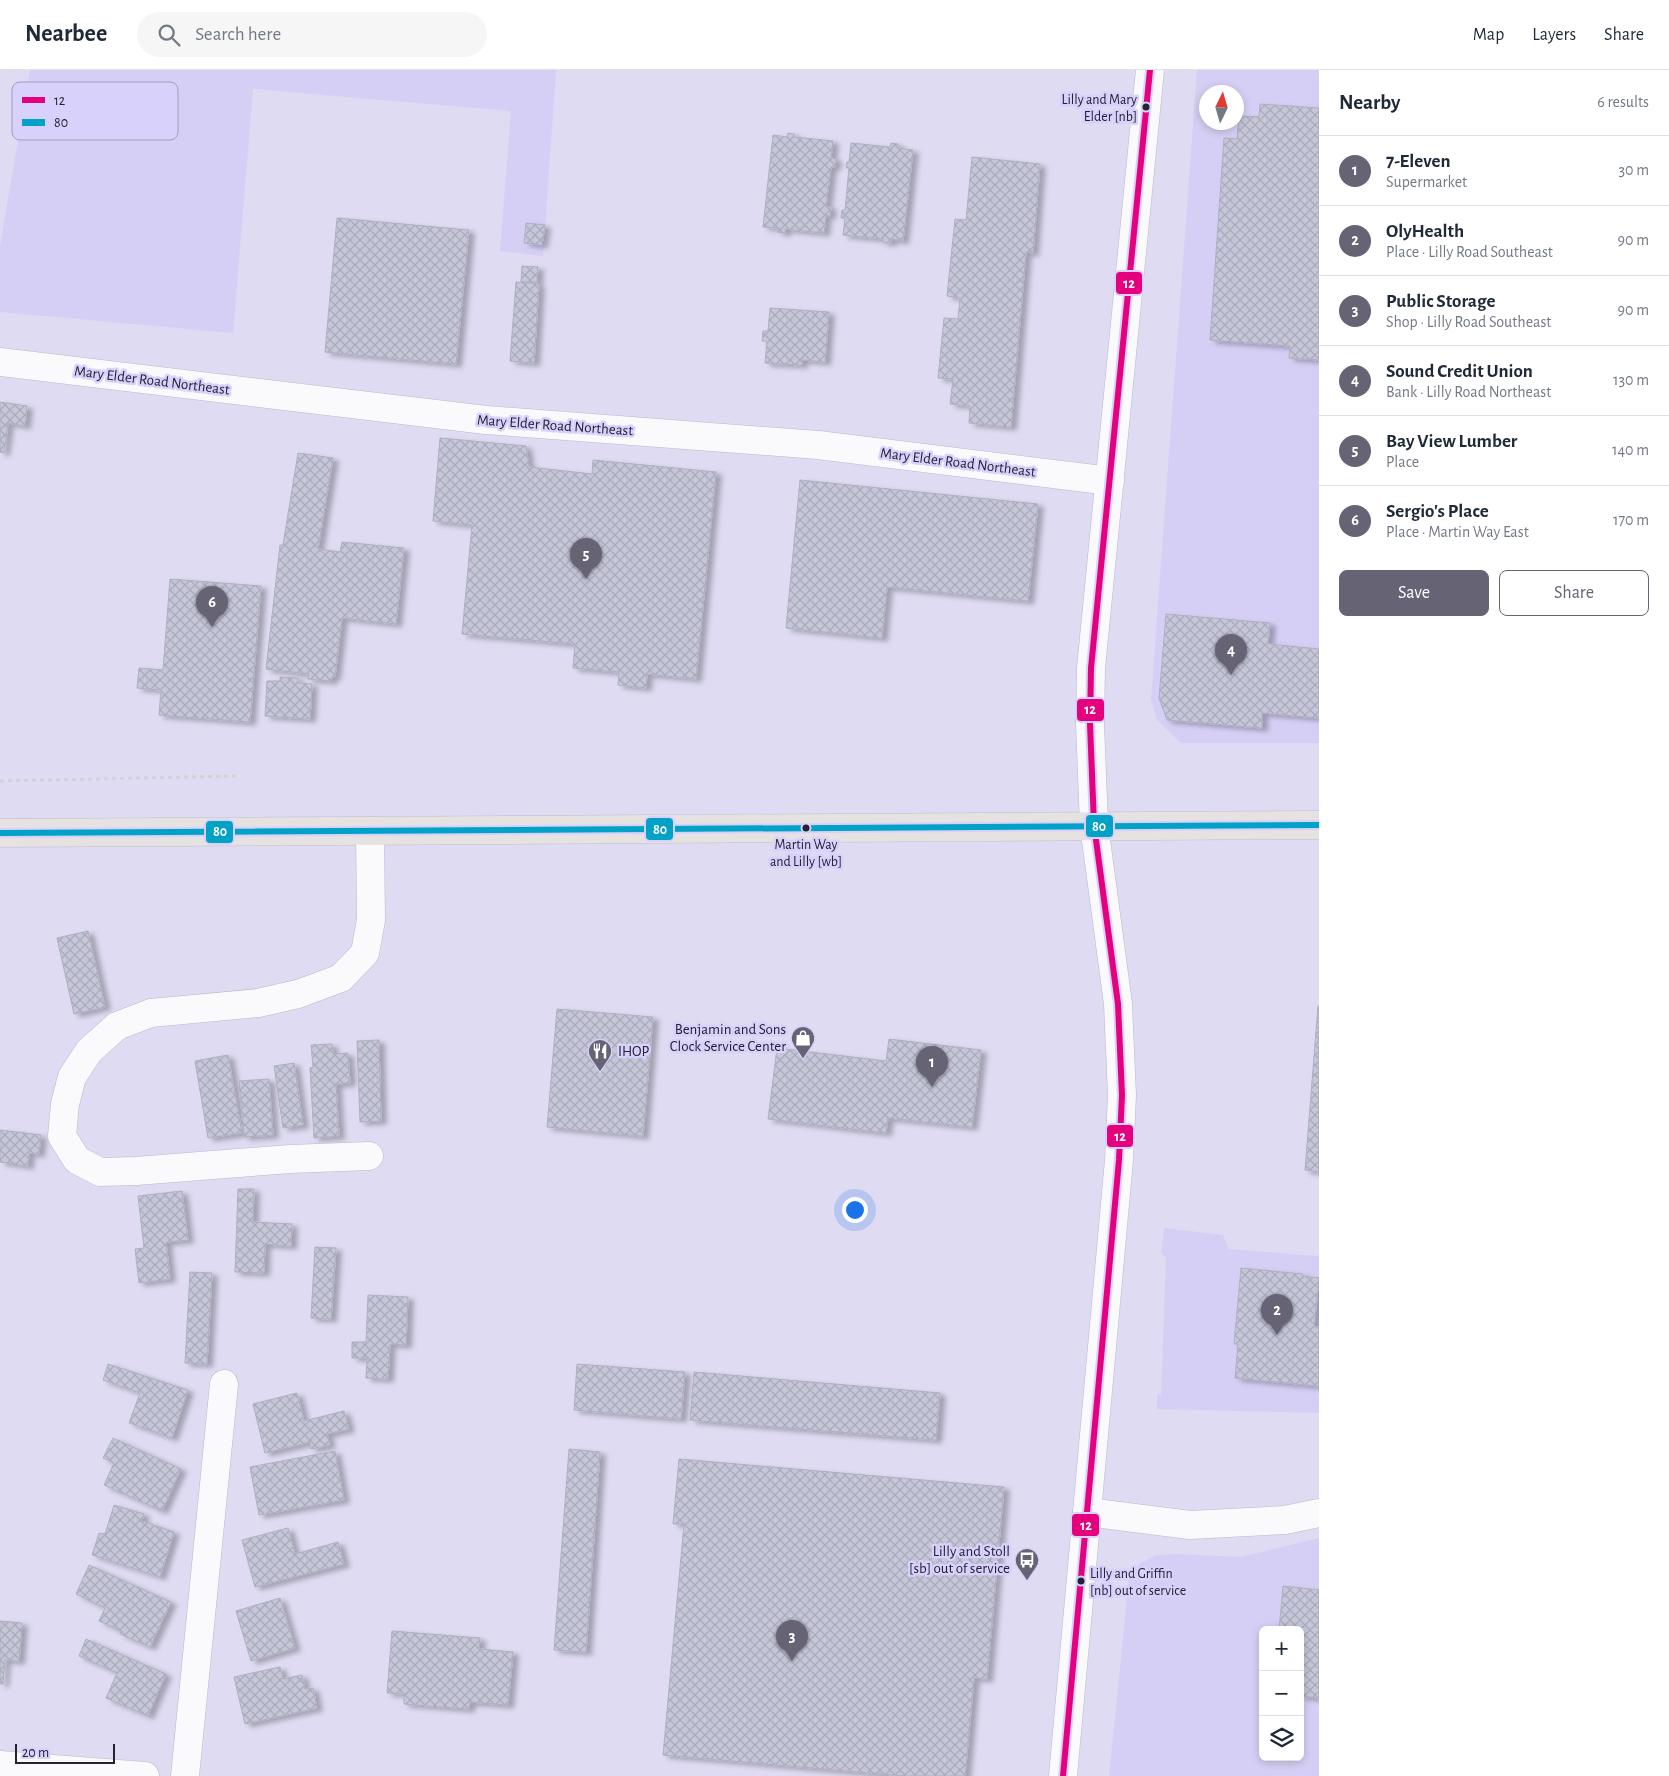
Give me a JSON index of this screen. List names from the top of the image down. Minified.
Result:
{"streets":{"street":["Mary Elder Road Northeast"]},"places":{"other":["Lilly and Mary Elder [nb]","Martin Way and Lilly [wb]","Lilly and Griffin [nb] out of service"],"shop":["Benjamin and Sons Clock Service Center"],"restaurant":["IHOP"],"bus stop":["Lilly and Stoll [sb] out of service"]},"lines":["transit line 12","transit line 80"],"legend":["12","80"],"scale_bar":"20 m","north":"top","page":{"header":"Nearbee","search":"Search here","nav":["Map","Layers","Share"],"heading":["Nearby","6 results"],"list":[{"mark":"1","name":"7-Eleven","note":"Supermarket","value":"30 m"},{"mark":"2","name":"OlyHealth","note":"Place · Lilly Road Southeast","value":"90 m"},{"mark":"3","name":"Public Storage","note":"Shop · Lilly Road Southeast","value":"90 m"},{"mark":"4","name":"Sound Credit Union","note":"Bank · Lilly Road Northeast","value":"130 m"},{"mark":"5","name":"Bay View Lumber","note":"Place","value":"140 m"},{"mark":"6","name":"Sergio's Place","note":"Place · Martin Way East","value":"170 m"}],"pins":["5","6","4","1","2","3"],"buttons":["Save","Share"],"map_buttons":["+","−"],"scale":"20 m"}}
